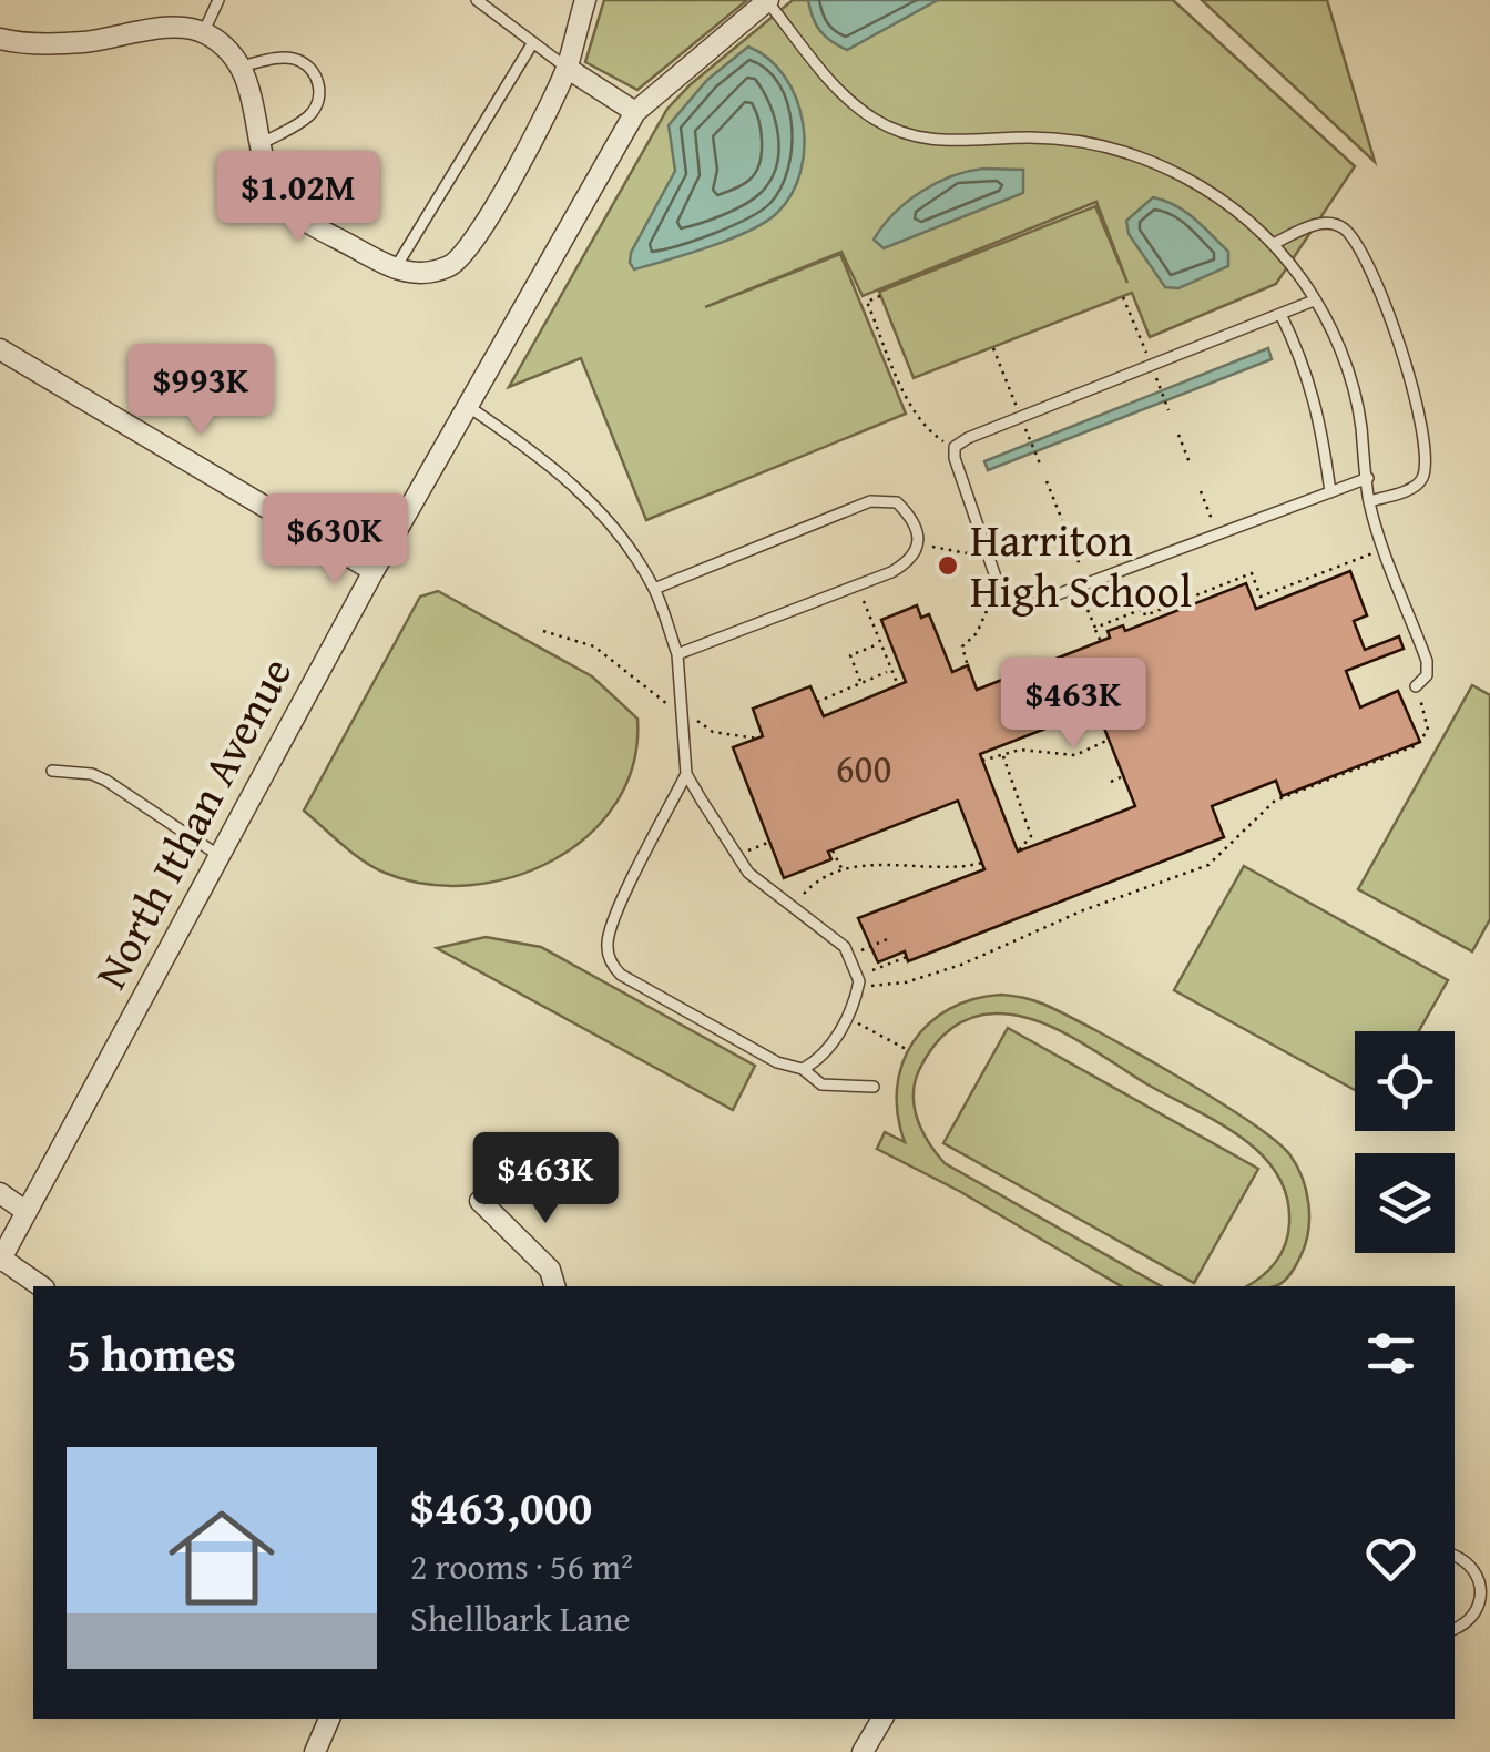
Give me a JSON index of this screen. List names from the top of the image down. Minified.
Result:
{"streets":{"street":["North Ithan Avenue"]},"places":["Harriton High School"],"house_numbers":["600"],"page":{"price":["$1.02M","$993K","$630K","$463K","$463K"],"heading":"5 homes","list":[{"name":"$463,000","note":"2 rooms · 56 m² · Shellbark Lane"}]}}
